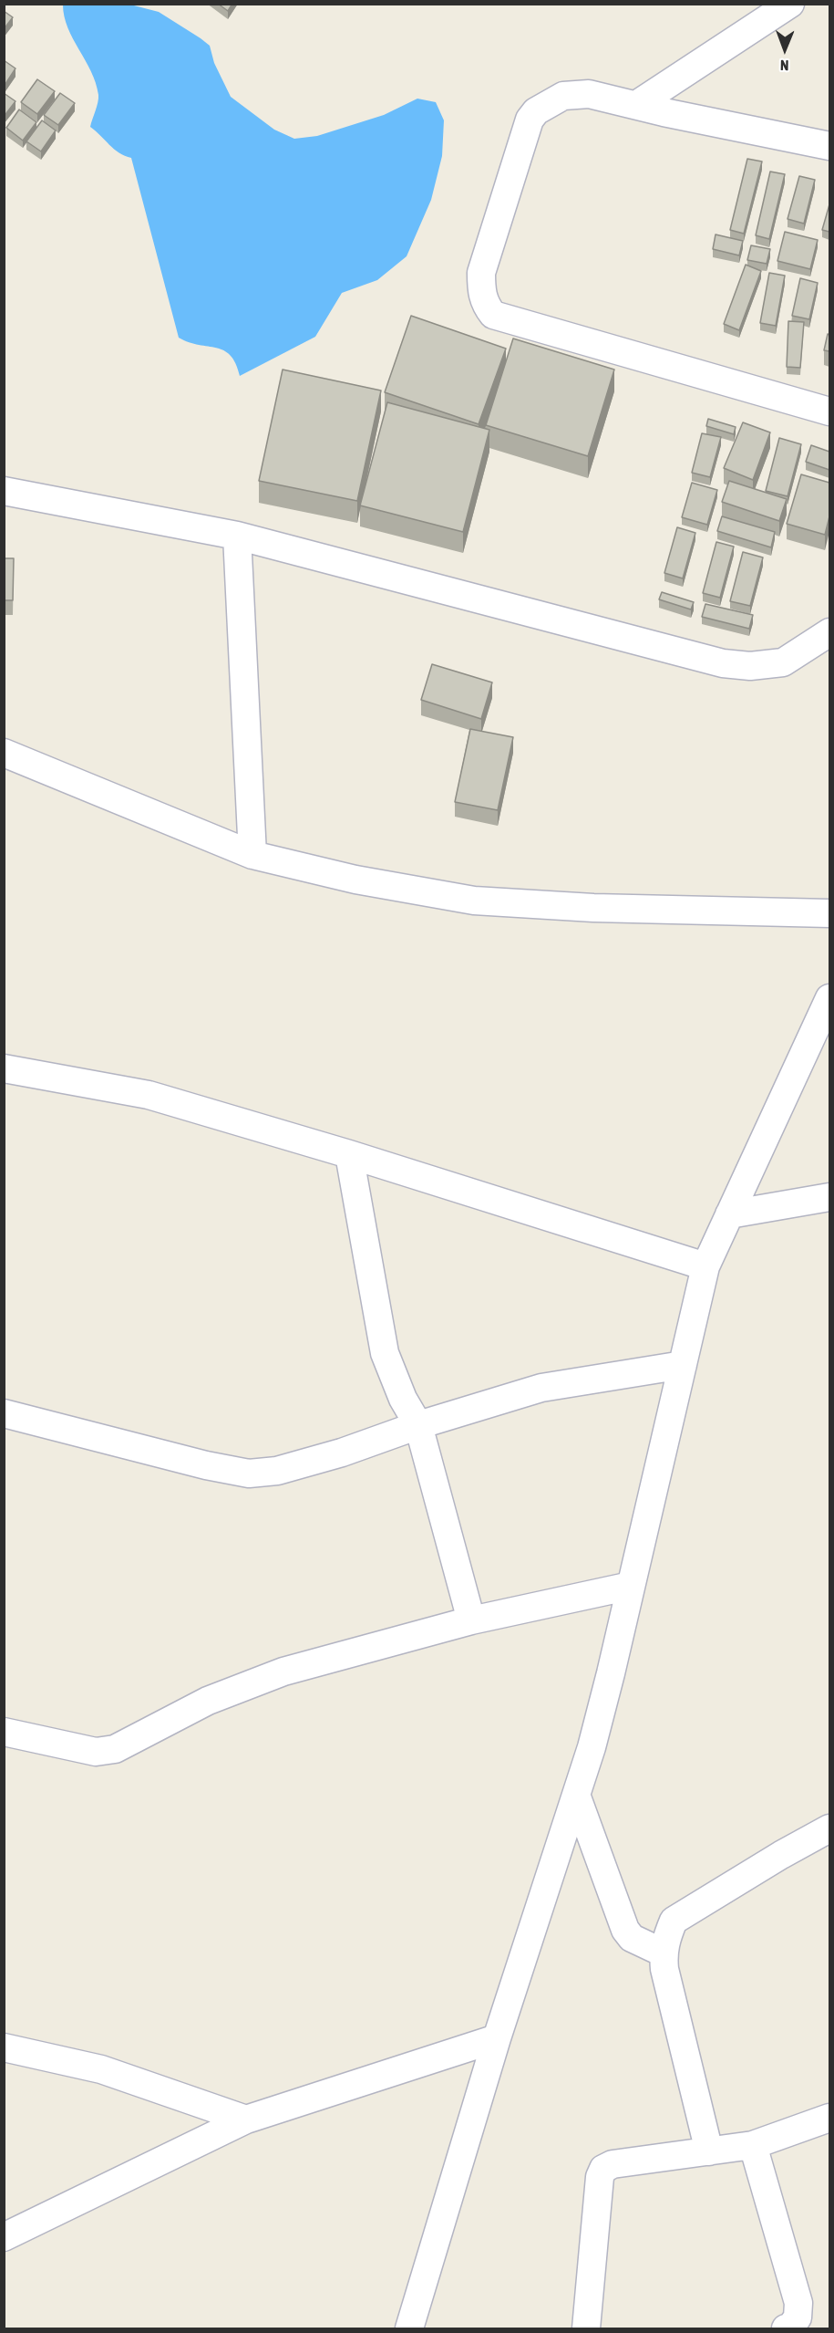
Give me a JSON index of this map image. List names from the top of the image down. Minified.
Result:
{"north":"bottom"}
